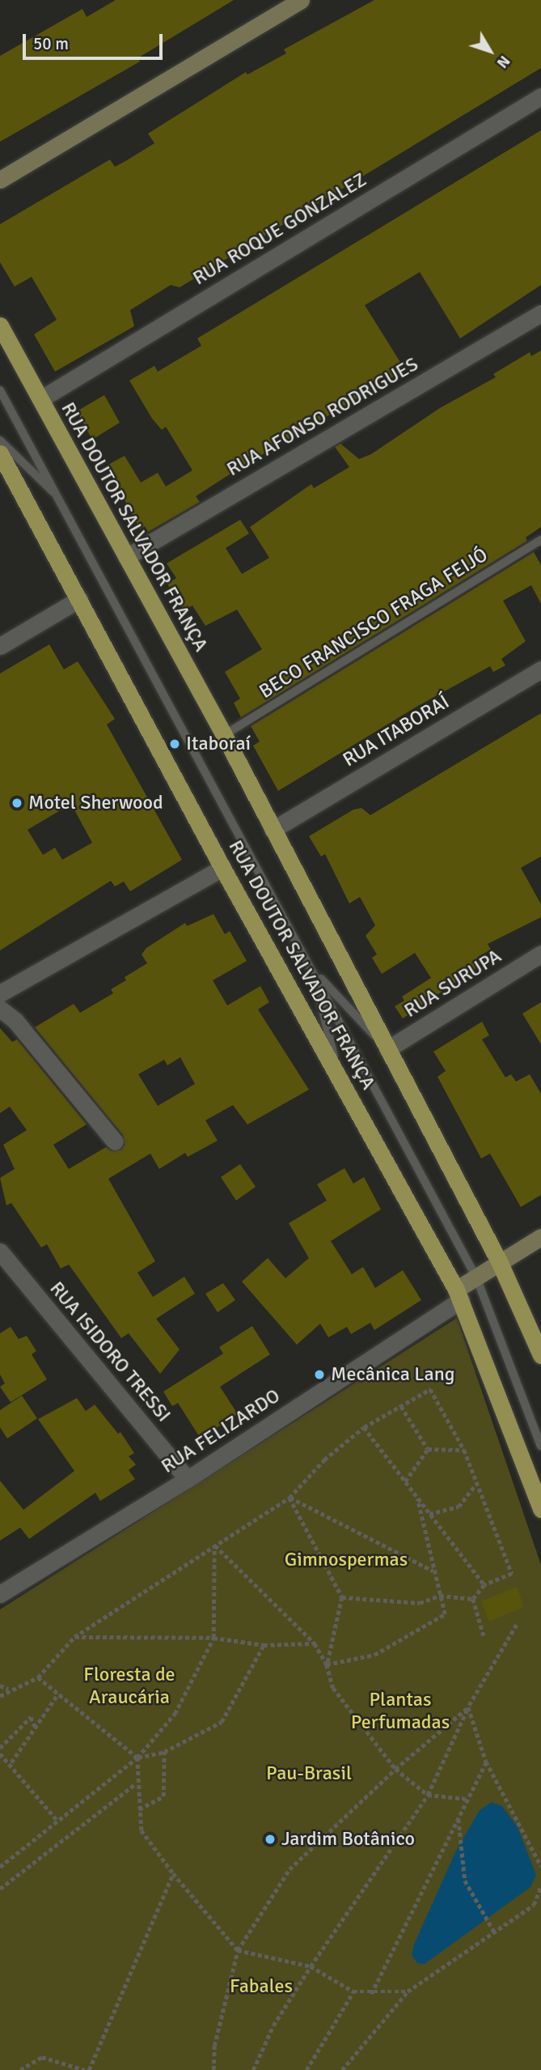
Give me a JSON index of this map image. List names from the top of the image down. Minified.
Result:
{"streets":{"main road":["RUA DOUTOR SALVADOR FRANÇA"],"street":["RUA ROQUE GONZALEZ","RUA AFONSO RODRIGUES","RUA ITABORAÍ","RUA SURUPA","RUA ISIDORO TRESSI","RUA FELIZARDO"],"lane":["BECO FRANCISCO FRAGA FEIJÓ"]},"crossings":[["RUA ROQUE GONZALEZ","RUA DOUTOR SALVADOR FRANÇA"],["RUA AFONSO RODRIGUES","RUA DOUTOR SALVADOR FRANÇA"],["RUA DOUTOR SALVADOR FRANÇA","BECO FRANCISCO FRAGA FEIJÓ"],["RUA DOUTOR SALVADOR FRANÇA","RUA ITABORAÍ"],["RUA DOUTOR SALVADOR FRANÇA","RUA SURUPA"],["RUA DOUTOR SALVADOR FRANÇA","RUA FELIZARDO"],["RUA ISIDORO TRESSI","RUA FELIZARDO"]],"parks":["Gimnospermas","Floresta de Araucária","Plantas Perfumadas","Pau-Brasil","Fabales"],"places":["Itaboraí","Motel Sherwood","Mecânica Lang","Jardim Botânico"],"scale_bar":"50 m","north":"bottom right"}
